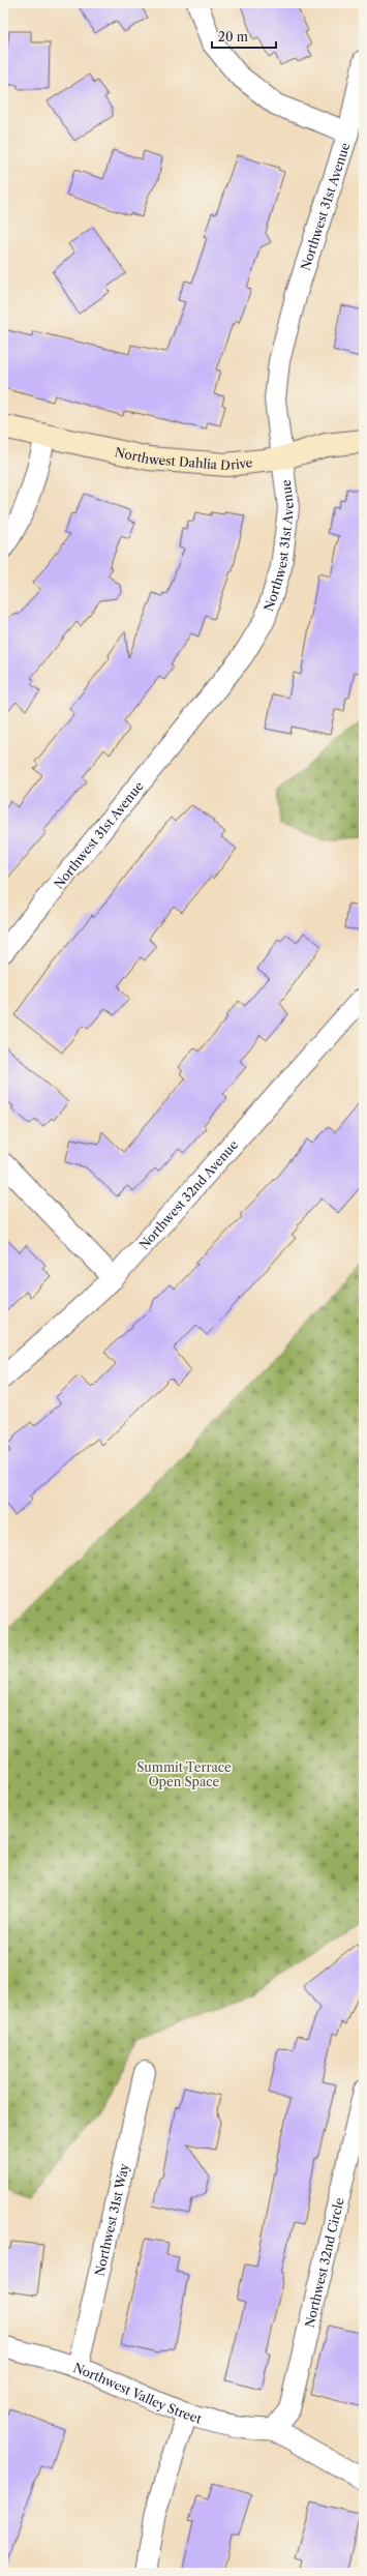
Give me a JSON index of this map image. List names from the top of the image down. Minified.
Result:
{"streets":{"street":["Northwest 31st Avenue","Northwest Dahlia Drive","Northwest 32nd Avenue","Northwest 31st Way","Northwest 32nd Circle","Northwest Valley Street"]},"crossings":[["Northwest 31st Avenue","Northwest Dahlia Drive"],["Northwest 31st Way","Northwest Valley Street"],["Northwest 32nd Circle","Northwest Valley Street"]],"parks":["Summit Terrace Open Space"],"scale_bar":"20 m"}
